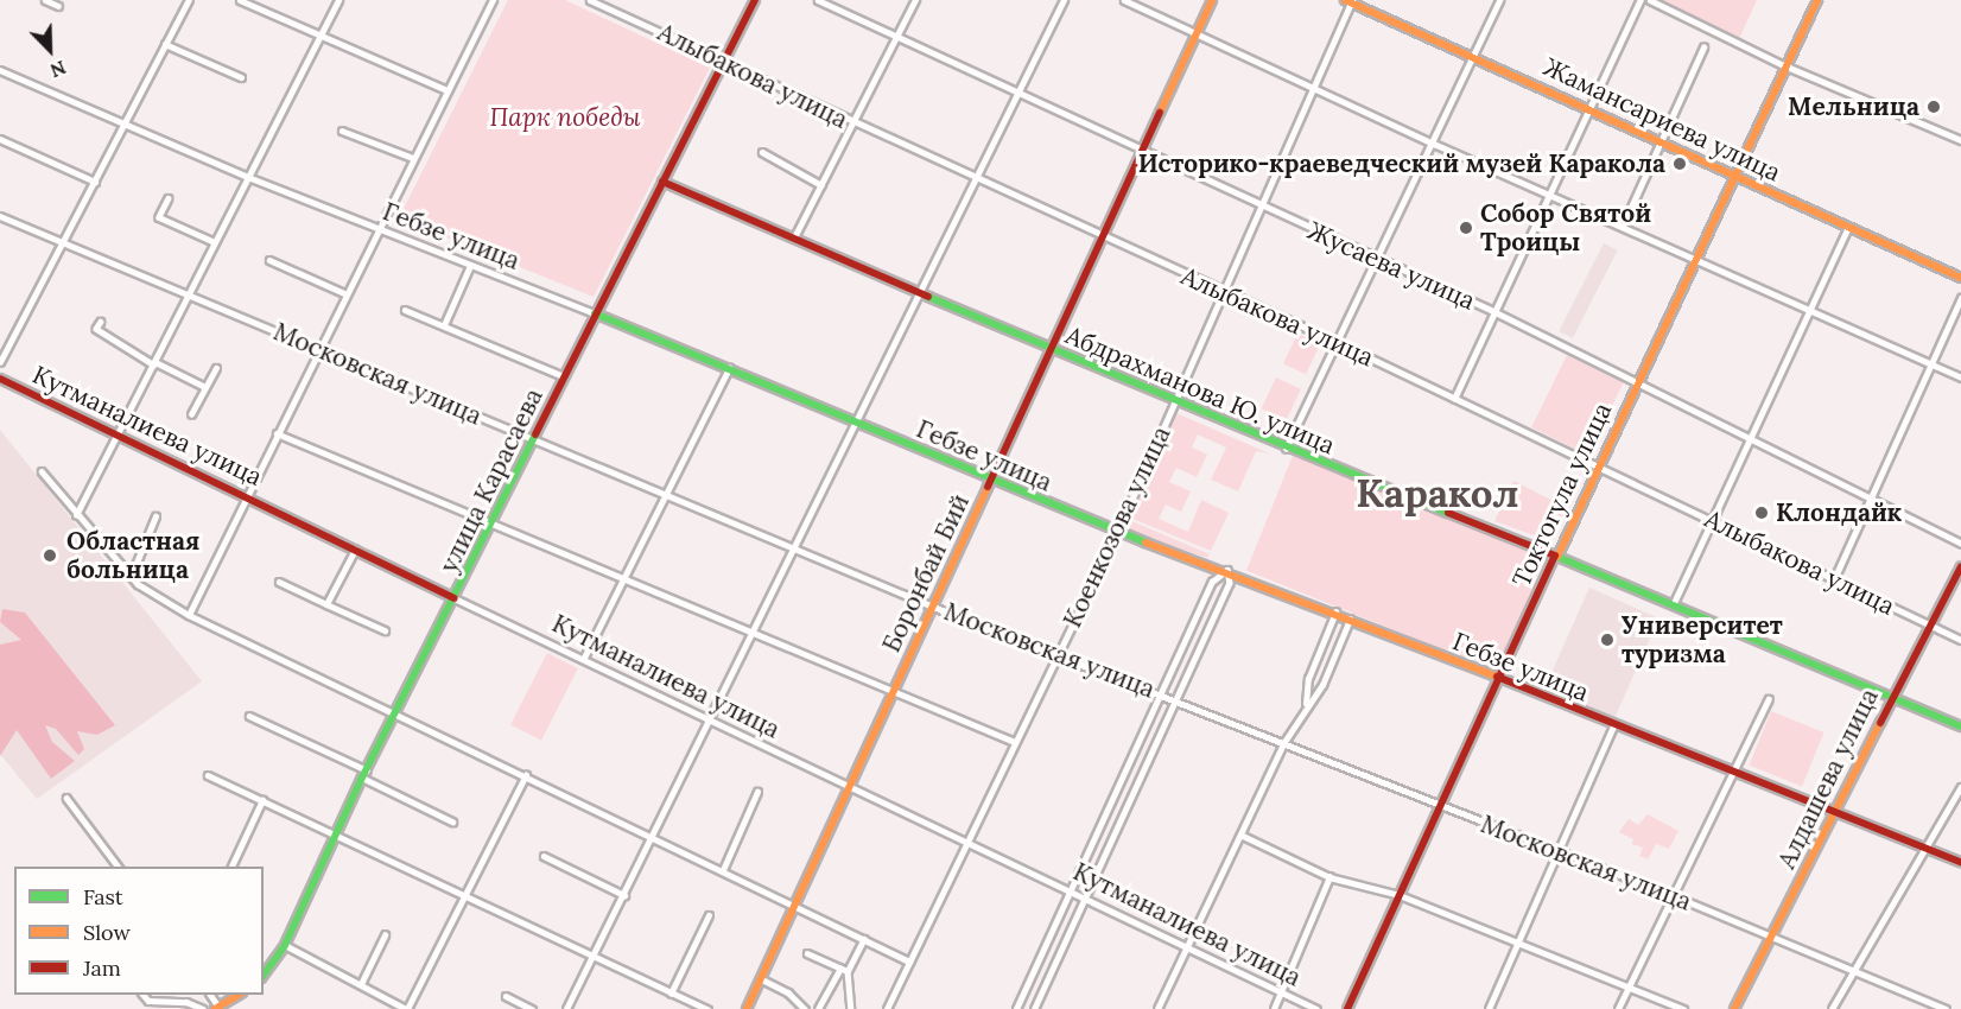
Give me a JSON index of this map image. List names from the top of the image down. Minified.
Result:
{"streets":{"main road":["Жамансариева улица","Гебзе улица","Абдрахманова Ю. улица","Кутманалиева улица","улица Карасаева","Токтогула улица","Боронбай Бий","Алдашева улица"],"street":["Алыбакова улица","Жусаева улица","Московская улица","Коенкозова улица"]},"crossings":[["Алыбакова улица","улица Карасаева"],["Алыбакова улица","Токтогула улица"],["Алыбакова улица","Коенкозова улица"],["Алыбакова улица","Боронбай Бий"],["Алыбакова улица","Алдашева улица"],["Жамансариева улица","Токтогула улица"],["Жамансариева улица","Коенкозова улица"],["Гебзе улица","улица Карасаева"],["Гебзе улица","Токтогула улица"],["Гебзе улица","Коенкозова улица"],["Гебзе улица","Боронбай Бий"],["Гебзе улица","Алдашева улица"],["Жусаева улица","Токтогула улица"],["Жусаева улица","Коенкозова улица"],["Жусаева улица","Боронбай Бий"],["Московская улица","улица Карасаева"],["Московская улица","Токтогула улица"],["Московская улица","Коенкозова улица"],["Московская улица","Боронбай Бий"],["Московская улица","Алдашева улица"],["Абдрахманова Ю. улица","улица Карасаева"],["Абдрахманова Ю. улица","Токтогула улица"],["Абдрахманова Ю. улица","Коенкозова улица"],["Абдрахманова Ю. улица","Боронбай Бий"],["Абдрахманова Ю. улица","Алдашева улица"],["Кутманалиева улица","улица Карасаева"],["Кутманалиева улица","Коенкозова улица"],["Кутманалиева улица","Боронбай Бий"]],"districts":["Каракол"],"parks":["Парк победы"],"places":["Мельница","Историко-краеведческий музей Каракола","Собор Святой Троицы","Клондайк","Областная больница","Университет туризма"],"legend":["Fast","Slow","Jam"],"north":"bottom right"}
